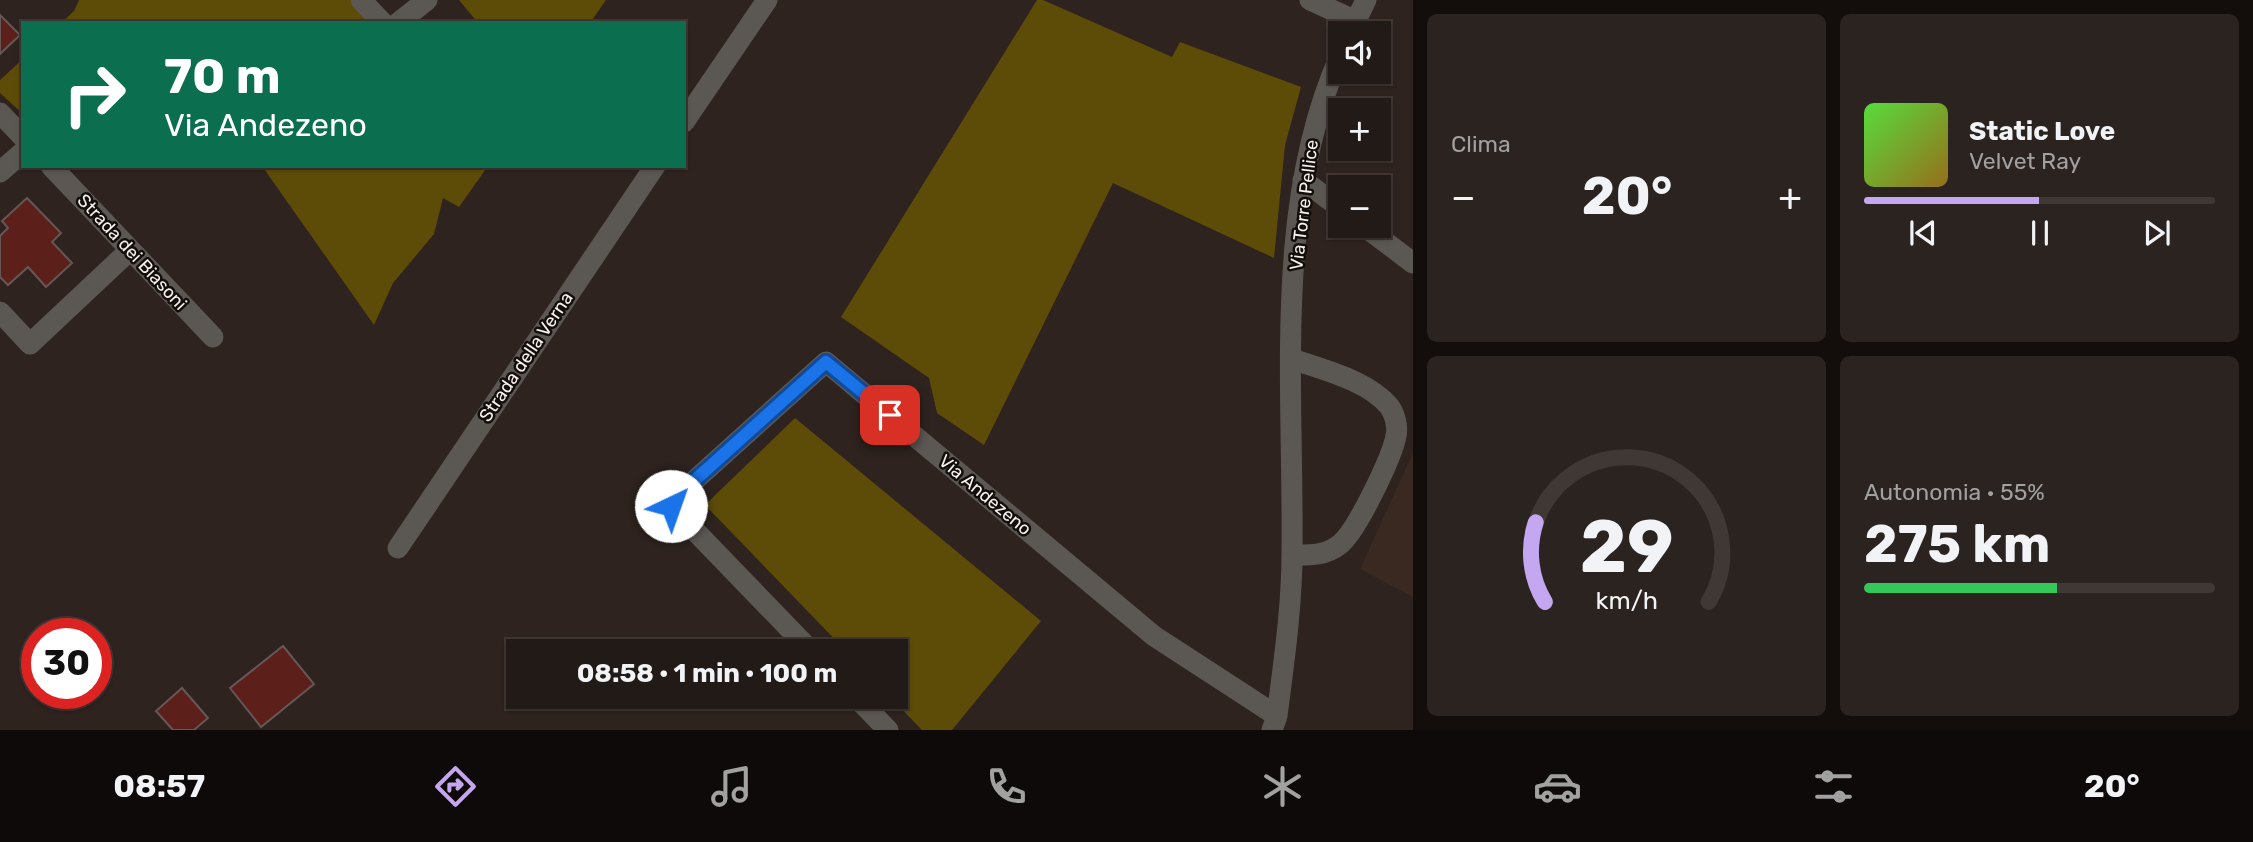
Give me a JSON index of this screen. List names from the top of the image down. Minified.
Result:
{"streets":{"street":["Via Torre Pellice","Strada dei Biasoni","Strada della Verna","Via Andezeno"]},"crossings":[["Via Torre Pellice","Via Andezeno"]],"page":{"tile":["Clima",["Autonomia · 55%","275 km"]],"map_buttons":["+","−"],"turn":["70 m","Via Andezeno"],"song":["Static Love","Velvet Ray"],"heat":["−","20°","+"],"limit":"30","trip":"08:58 · 1 min · 100 m","tabs":["08:57","20°"],"gauge":["29","km/h"]}}
